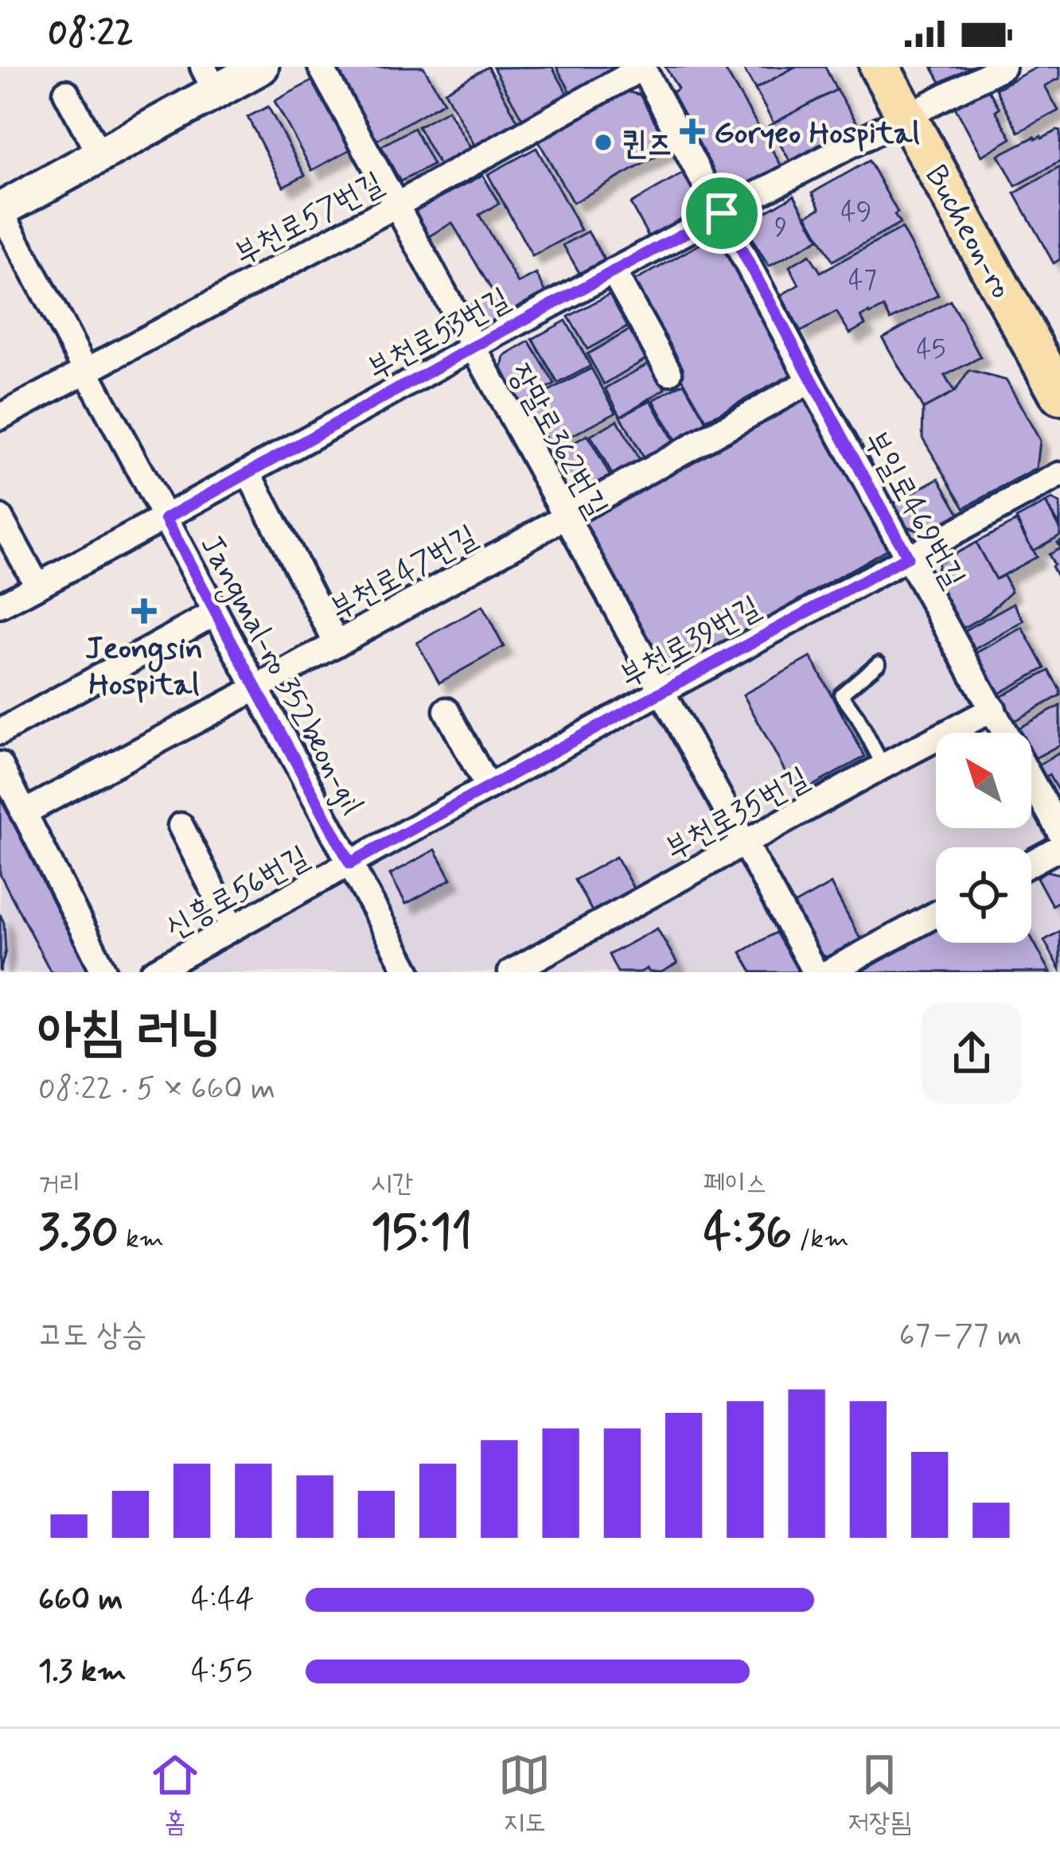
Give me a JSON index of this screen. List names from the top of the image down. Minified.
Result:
{"streets":{"main road":["Bucheon-ro"],"street":["부천로57번길","부천로53번길","장말로362번길","부일로469번길","부천로47번길","부천로39번길","Jangmal-ro 352beon-gil","부천로35번길","신흥로56번길"]},"crossings":[["부천로57번길","장말로362번길"],["부천로57번길","부일로469번길"],["부천로57번길","Jangmal-ro 352beon-gil"],["Bucheon-ro","부천로53번길"],["부천로53번길","장말로362번길"],["부천로53번길","부일로469번길"],["부천로53번길","Jangmal-ro 352beon-gil"],["장말로362번길","부천로47번길"],["장말로362번길","부천로39번길"],["장말로362번길","부천로35번길"],["부일로469번길","부천로47번길"],["부일로469번길","부천로39번길"],["부일로469번길","부천로35번길"],["부천로47번길","Jangmal-ro 352beon-gil"],["부천로39번길","Jangmal-ro 352beon-gil"],["부천로39번길","신흥로56번길"],["Jangmal-ro 352beon-gil","신흥로56번길"]],"places":{"health":["Goryeo Hospital","Jeongsin Hospital"],"other":["퀸즈"]},"house_numbers":["49","9","47","45"],"north":"top left","page":{"status":"08:22","heading":["아침 러닝","08:22 · 5 × 660 m"],"stats":[["거리","3.30 km"],["시간","15:11"],["페이스","4:36 /km"]],"chart":["고도 상승","67–77 m"],"list":[{"name":"660 m","note":"4:44"},{"name":"1.3 km","note":"4:55"}],"tabs":["홈","지도","저장됨"]}}
